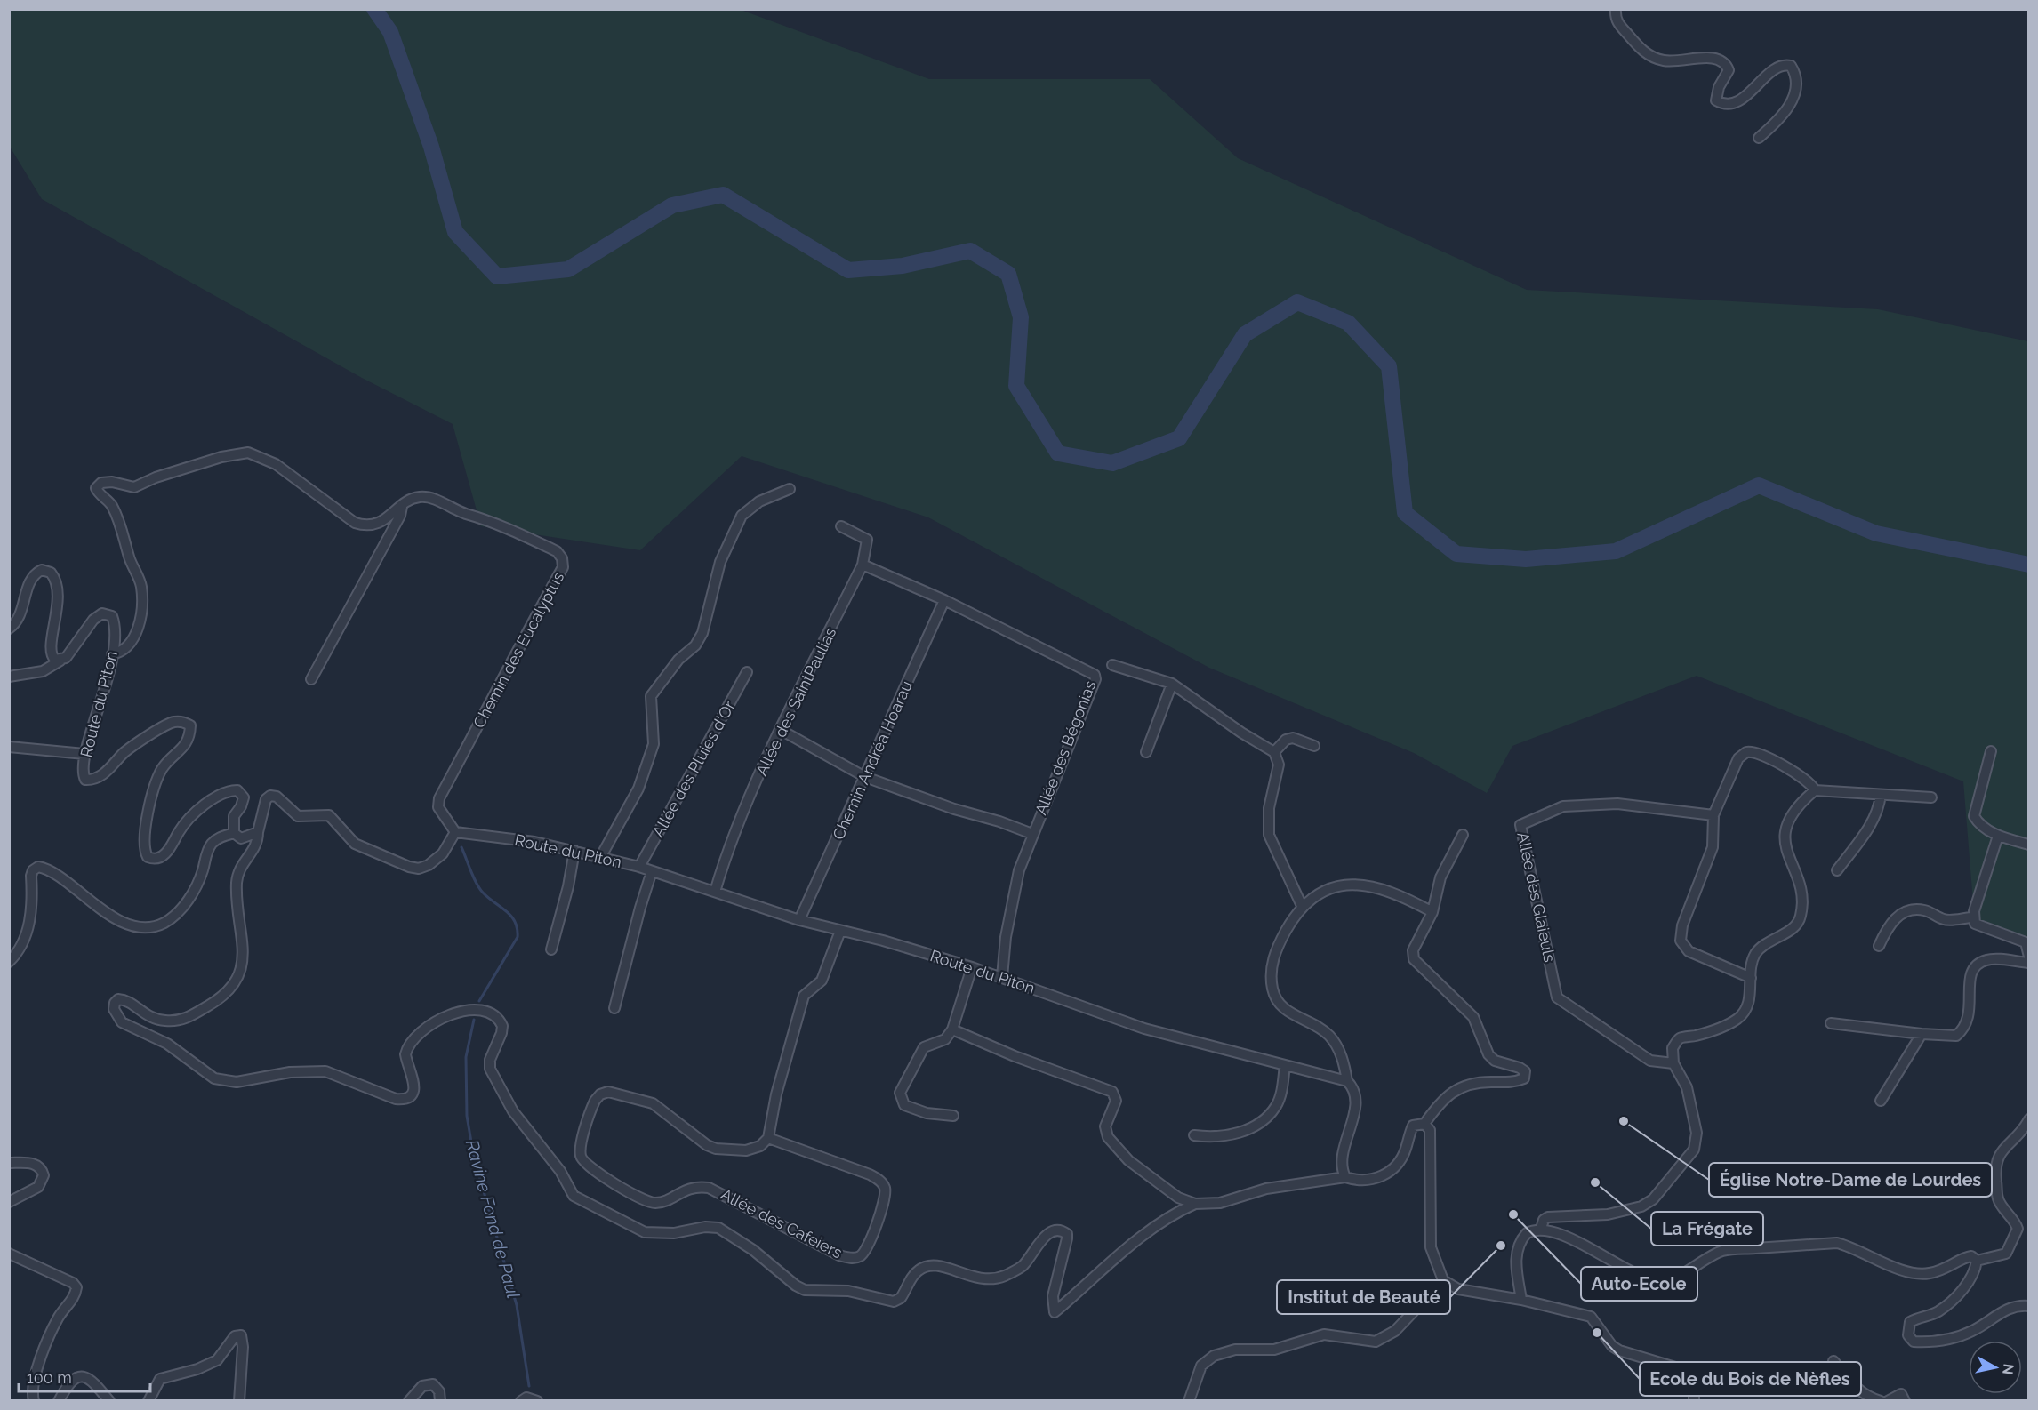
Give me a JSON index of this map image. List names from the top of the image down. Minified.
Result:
{"streets":{"street":["Chemin des Eucalyptus","Allée des SaintPaulias","Route du Piton","Allée des Bégonias","Chemin Andréa Hoarau","Allée des Pluies d'Or","Allée des Glaieuls","Allée des Cafeiers"]},"crossings":[["Chemin des Eucalyptus","Route du Piton"],["Allée des SaintPaulias","Route du Piton"],["Allée des SaintPaulias","Allée des Bégonias"],["Route du Piton","Allée des Bégonias"],["Route du Piton","Chemin Andréa Hoarau"],["Route du Piton","Allée des Pluies d'Or"],["Allée des Bégonias","Chemin Andréa Hoarau"]],"water":["Ravine Fond de Paul"],"places":["Église Notre-Dame de Lourdes","La Frégate","Auto-Ecole","Institut de Beauté","Ecole du Bois de Nèfles"],"scale_bar":"100 m","north":"right"}
